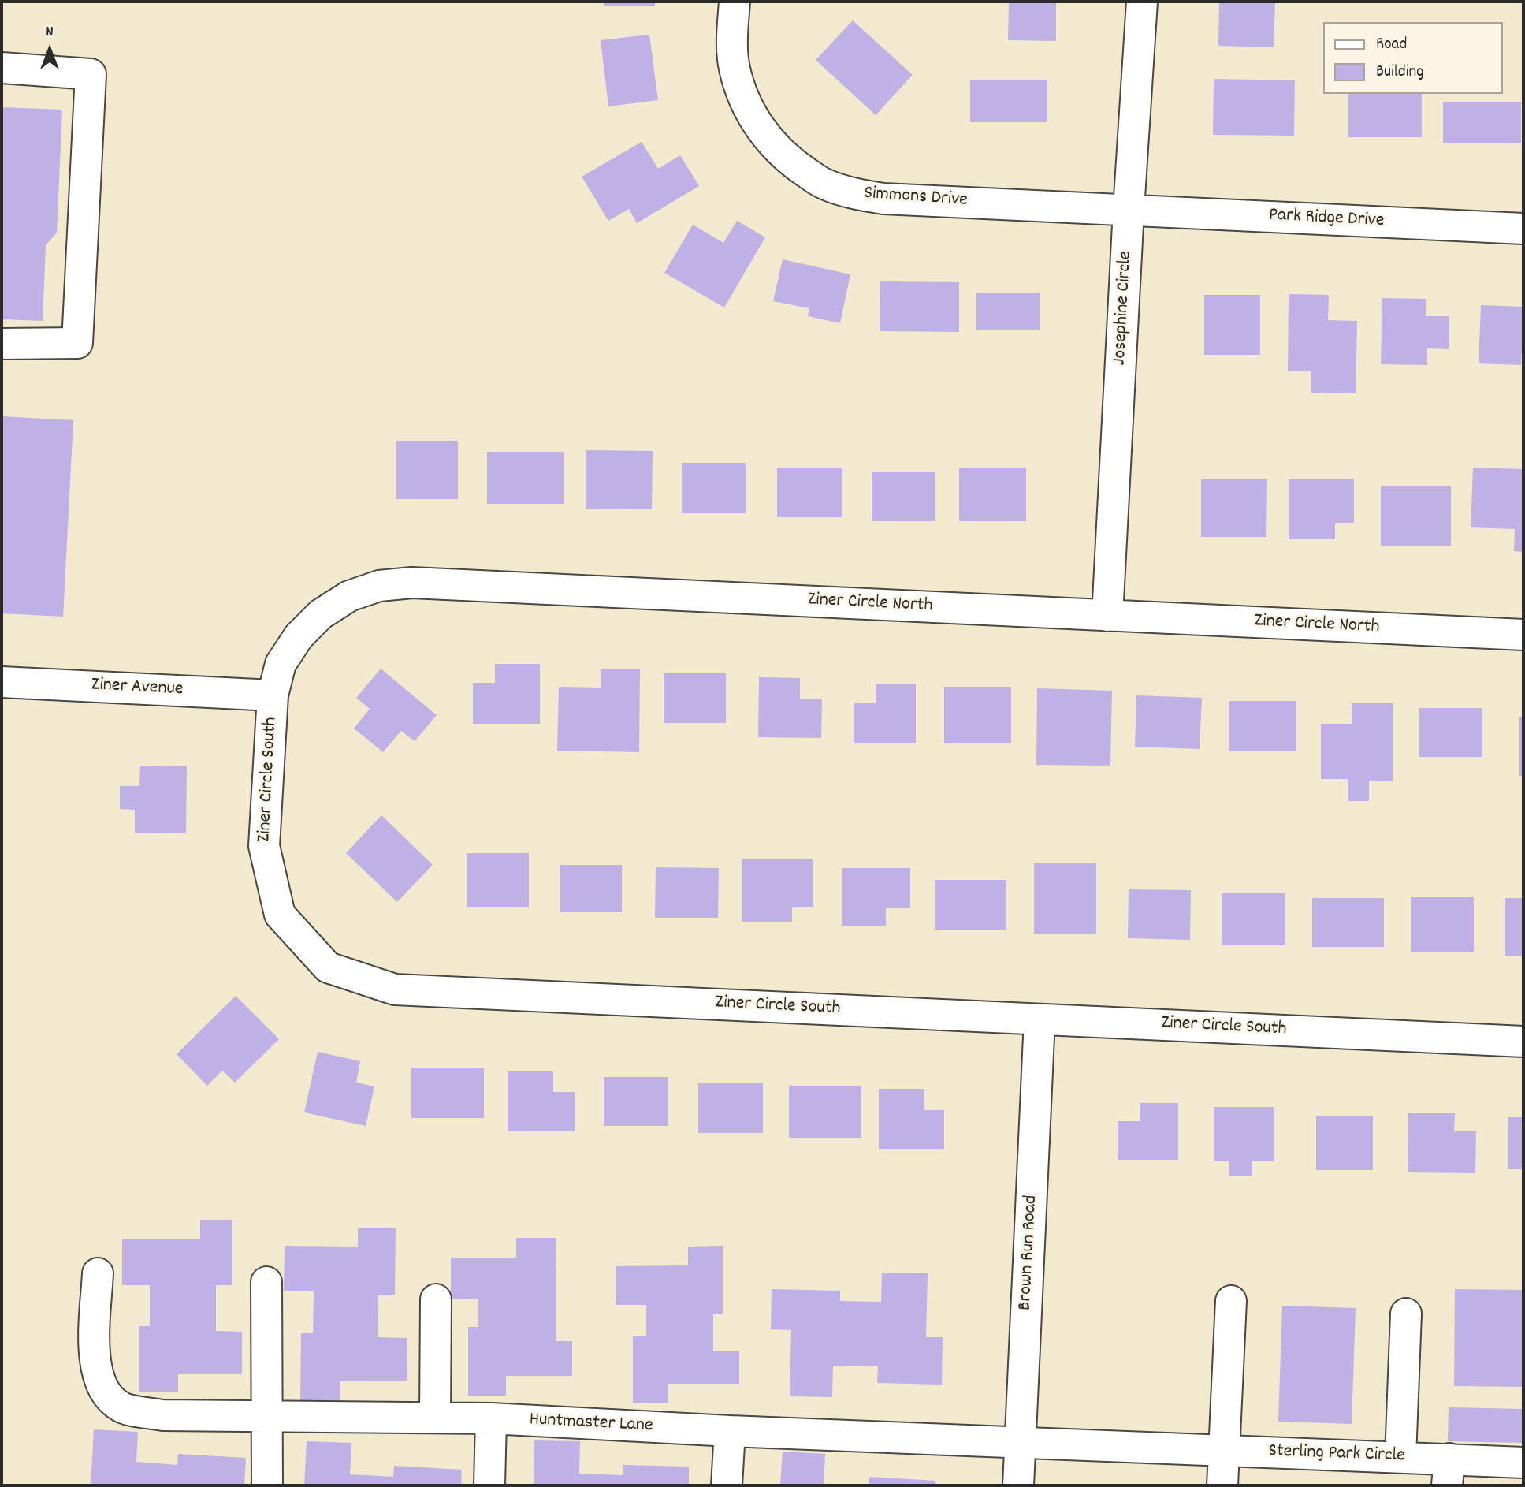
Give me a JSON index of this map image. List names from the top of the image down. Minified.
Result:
{"streets":{"street":["Simmons Drive","Park Ridge Drive","Josephine Circle","Ziner Circle North","Ziner Avenue","Ziner Circle South","Brown Run Road","Huntmaster Lane","Sterling Park Circle"]},"crossings":[["Simmons Drive","Park Ridge Drive"],["Simmons Drive","Josephine Circle"],["Park Ridge Drive","Josephine Circle"],["Josephine Circle","Ziner Circle North"],["Ziner Circle North","Ziner Avenue"],["Ziner Circle North","Ziner Circle South"],["Ziner Avenue","Ziner Circle South"],["Ziner Circle South","Brown Run Road"],["Brown Run Road","Huntmaster Lane"],["Brown Run Road","Sterling Park Circle"],["Huntmaster Lane","Sterling Park Circle"]],"legend":["Road","Building"],"north":"top"}
